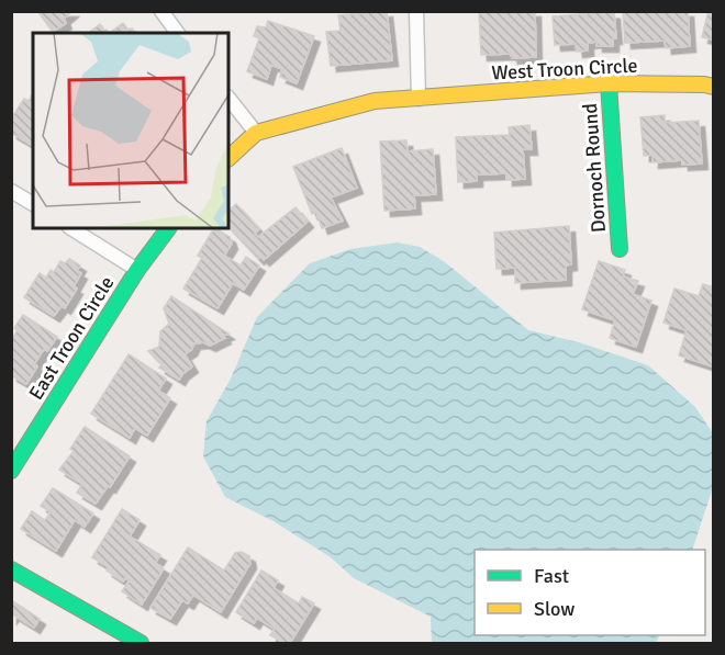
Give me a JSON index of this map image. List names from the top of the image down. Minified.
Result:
{"streets":{"street":["West Troon Circle","Dornoch Round","East Troon Circle"]},"crossings":[["West Troon Circle","Dornoch Round"]],"legend":["Fast","Slow"]}
